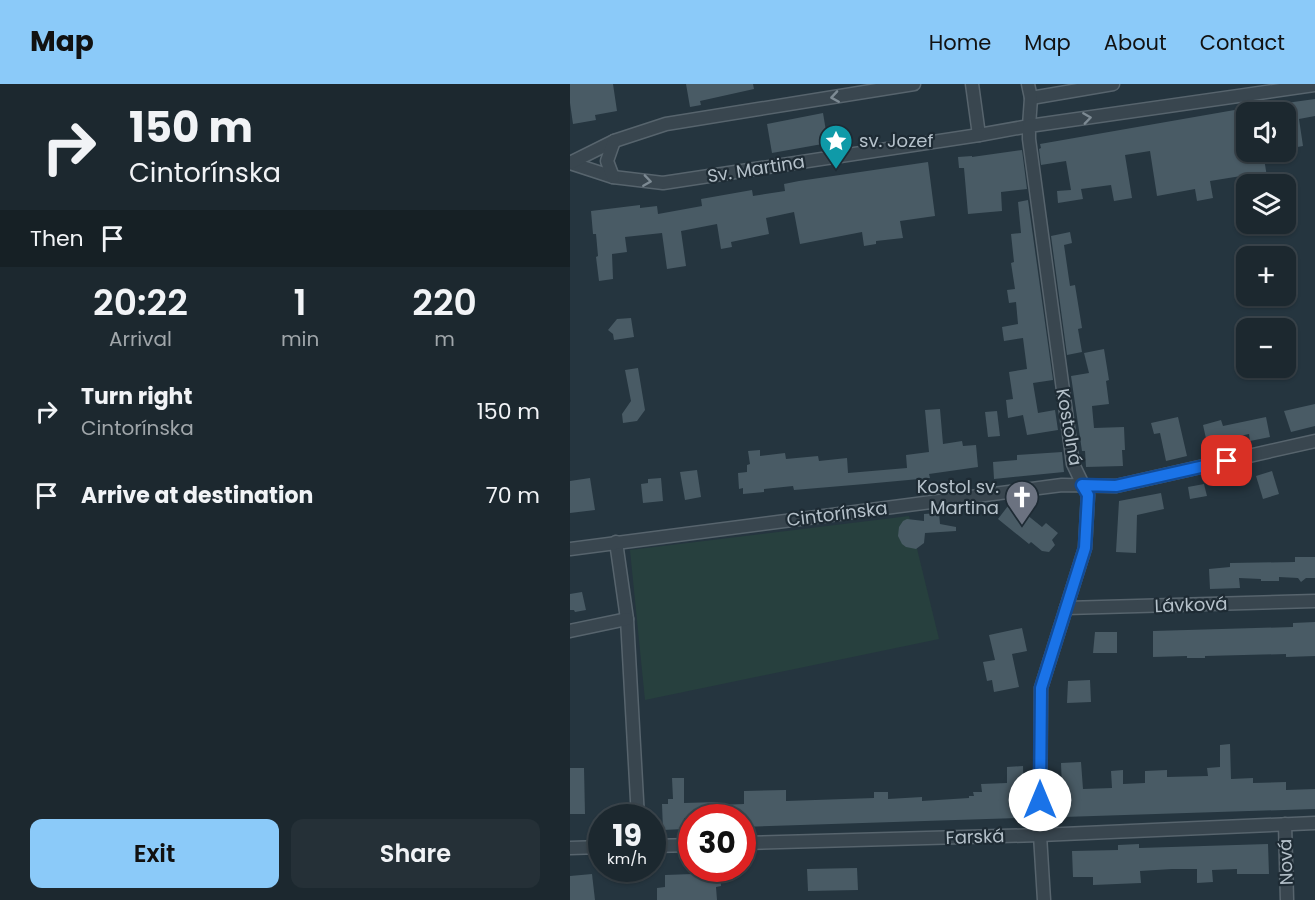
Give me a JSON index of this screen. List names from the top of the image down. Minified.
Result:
{"streets":{"street":["Sv. Martina","Kostolná","Cintorínska","Lávková","Farská","Nová"]},"crossings":[["Sv. Martina","Kostolná"],["Kostolná","Cintorínska"],["Kostolná","Lávková"],["Kostolná","Farská"],["Farská","Nová"]],"places":{"place":["sv. Jozef"],"church":["Kostol sv. Martina"]},"page":{"header":"Map","nav":["Home","Map","About","Contact"],"turn":["150 m","Cintorínska"],"map_buttons":["+","−"],"then":"Then","eta":["20:22","Arrival","1","min","220","m"],"list":[{"name":"Turn right","note":"Cintorínska","value":"150 m"},{"name":"Arrive at destination","value":"70 m"}],"speed":"19 km/h","limit":"30","buttons":["Exit","Share"]}}
